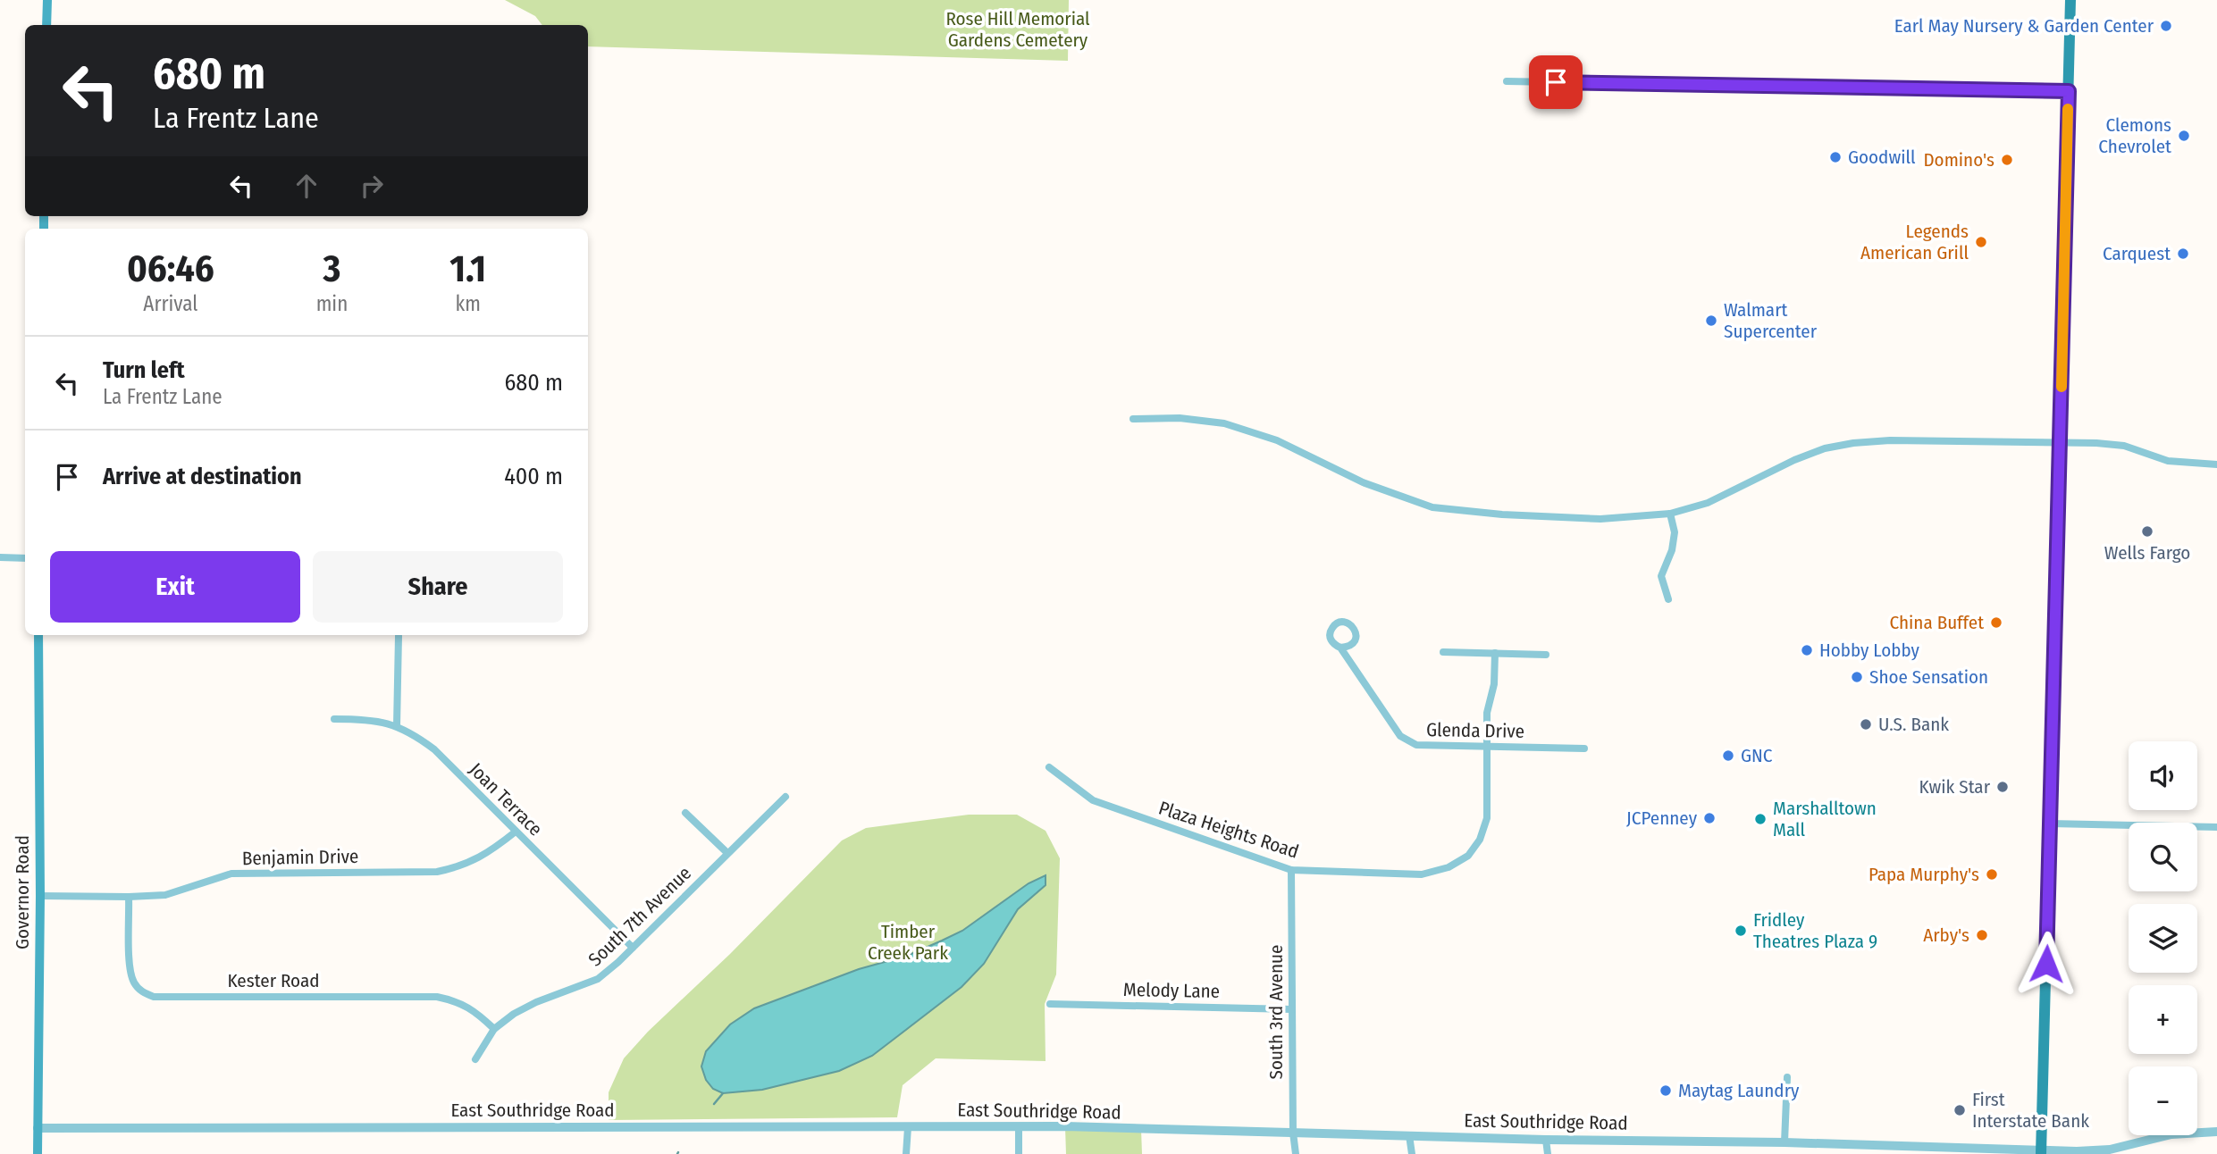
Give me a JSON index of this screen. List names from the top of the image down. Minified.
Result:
{"streets":{"main road":["Governor Road"],"street":["Glenda Drive","Joan Terrace","Plaza Heights Road","Benjamin Drive","South 7th Avenue","Kester Road","Melody Lane","South 3rd Avenue","East Southridge Road"]},"crossings":[["Glenda Drive","Plaza Heights Road"],["Joan Terrace","Benjamin Drive"],["Joan Terrace","South 7th Avenue"],["Plaza Heights Road","South 3rd Avenue"],["Benjamin Drive","Governor Road"],["Benjamin Drive","Kester Road"],["Governor Road","East Southridge Road"],["South 7th Avenue","Kester Road"],["Melody Lane","South 3rd Avenue"],["South 3rd Avenue","East Southridge Road"]],"parks":["Rose Hill Memorial Gardens Cemetery","Timber Creek Park"],"places":["Earl May Nursery & Garden Center","Clemons Chevrolet","Goodwill","Domino's","Legends American Grill","Carquest","Walmart Supercenter","Wells Fargo","China Buffet","Hobby Lobby","Shoe Sensation","U.S. Bank","GNC","Kwik Star","JCPenney","Marshalltown Mall","Papa Murphy's","Fridley Theatres Plaza 9","Arby's","Maytag Laundry","First Interstate Bank"],"page":{"turn":["680 m","La Frentz Lane"],"eta":["06:46","Arrival","3","min","1.1","km"],"list":[{"name":"Turn left","note":"La Frentz Lane","value":"680 m"},{"name":"Arrive at destination","value":"400 m"}],"buttons":["Exit","Share"],"map_buttons":["+","−"]}}
